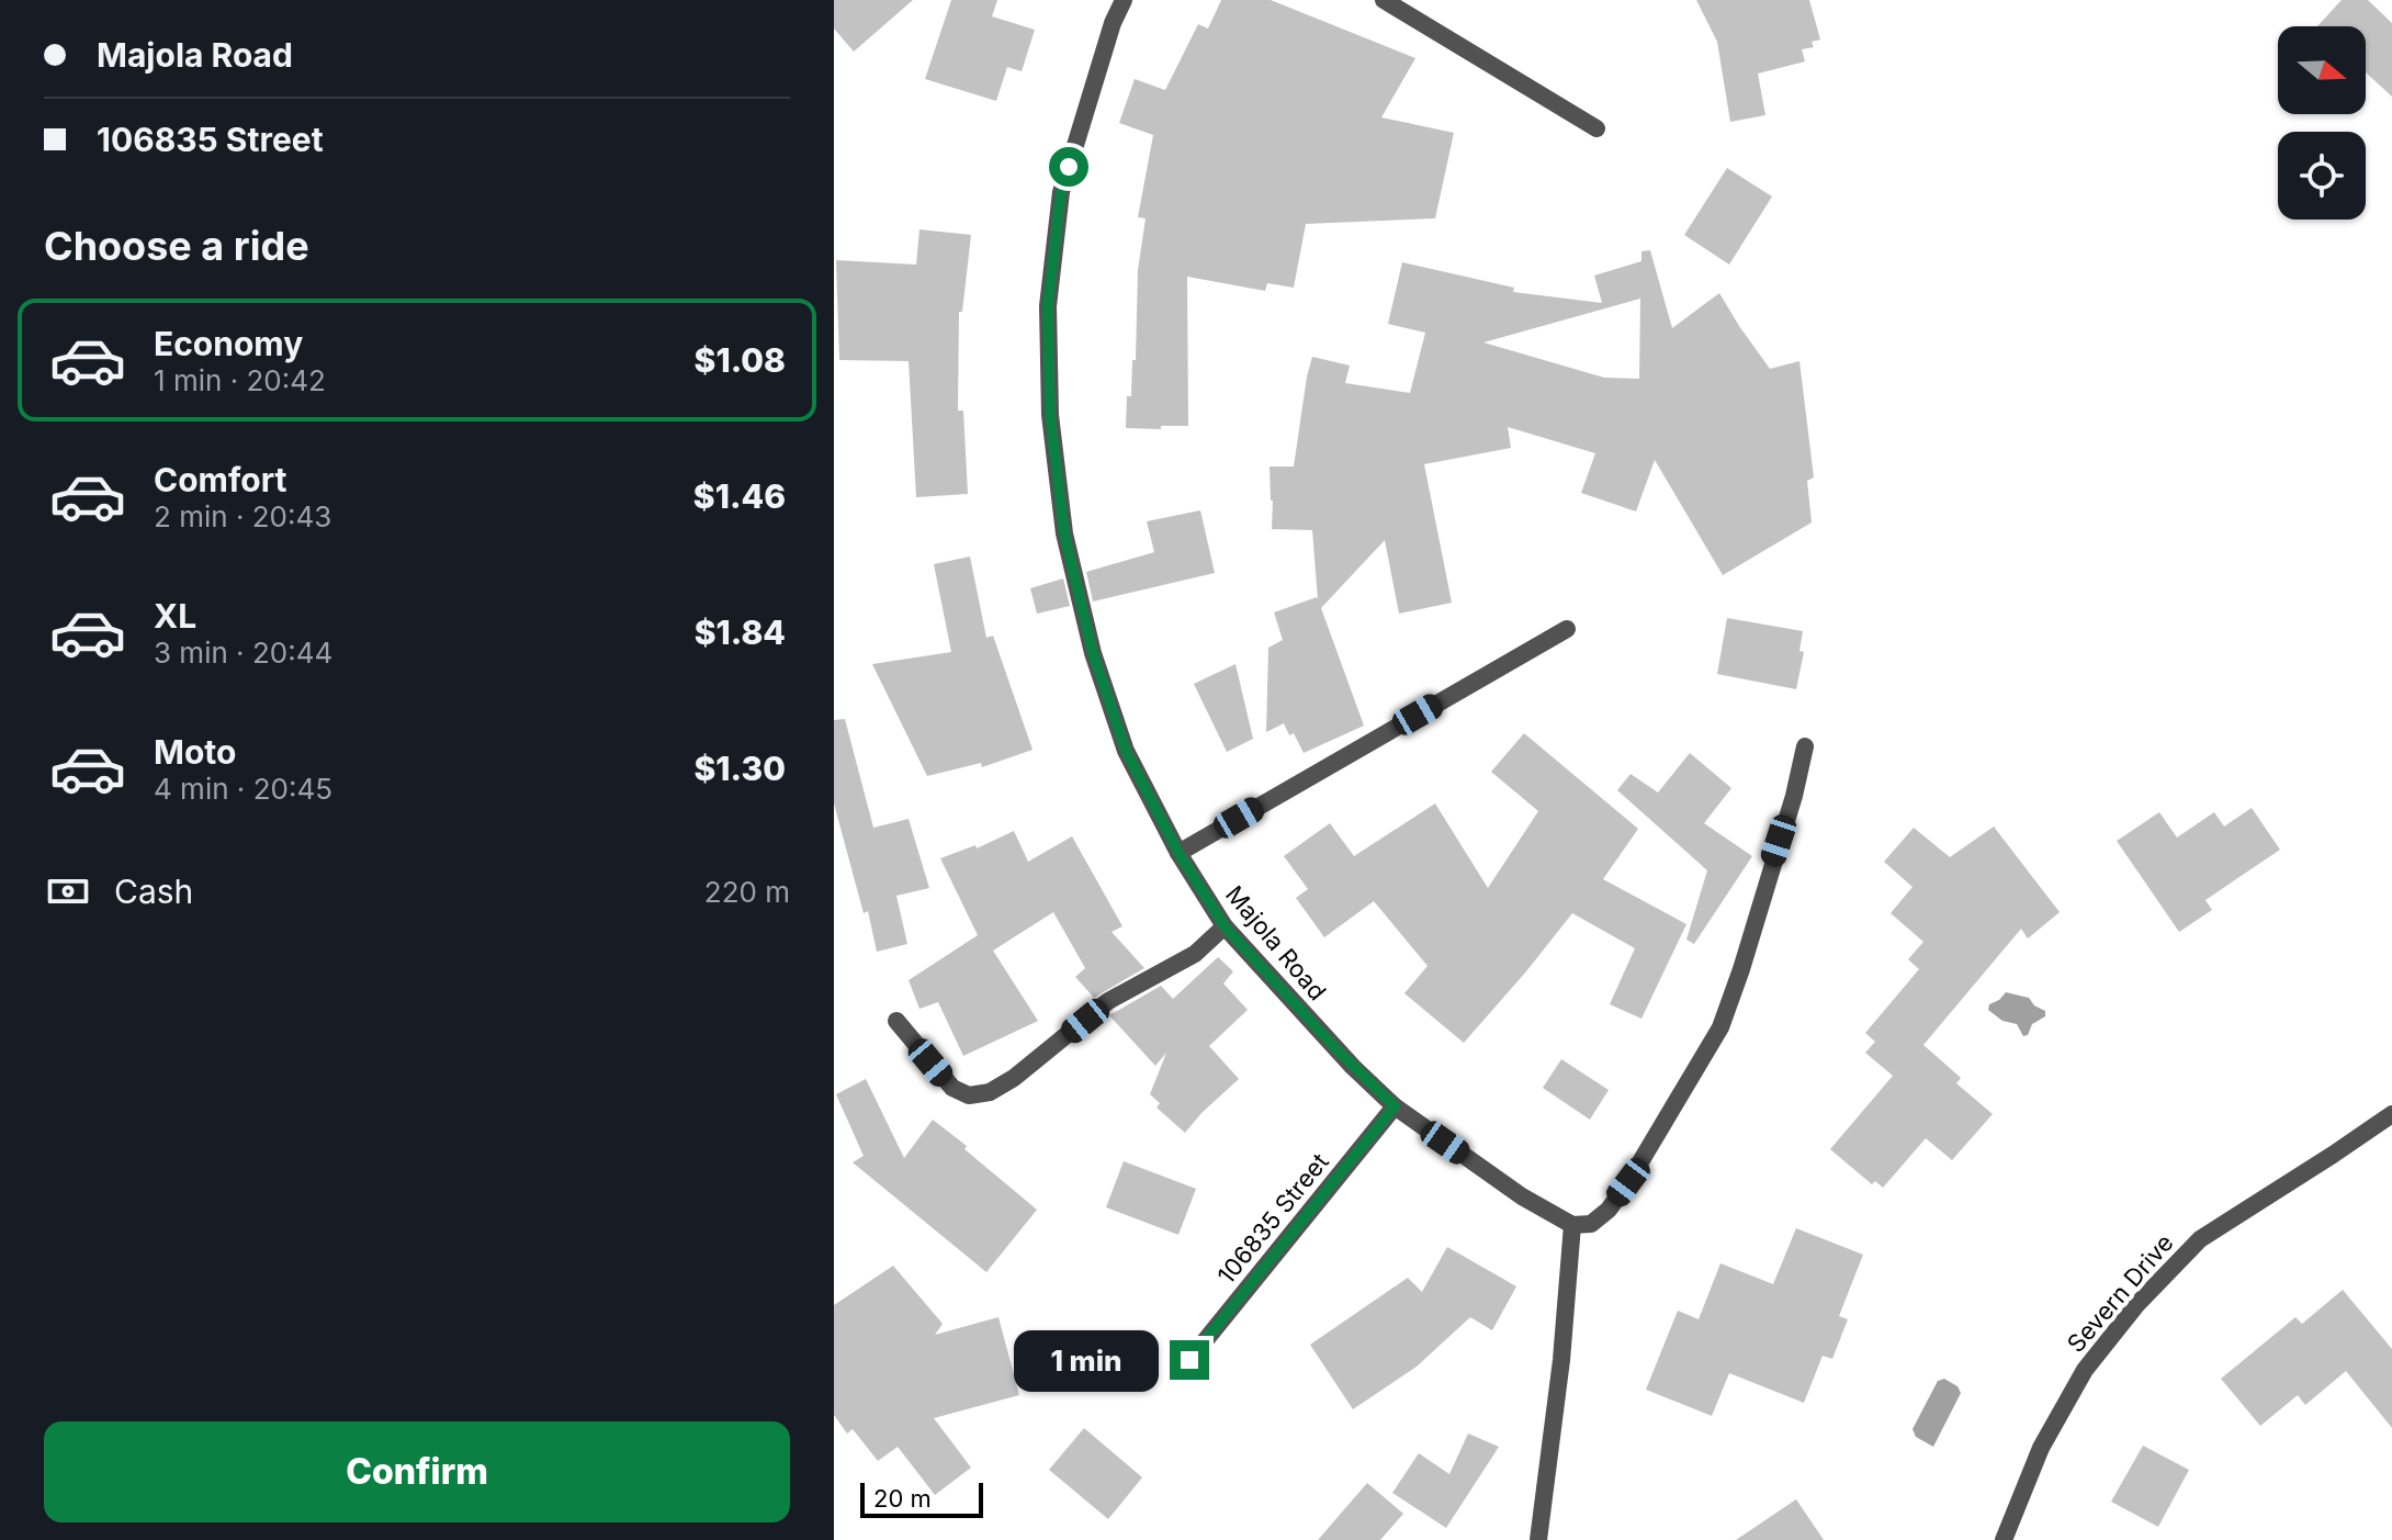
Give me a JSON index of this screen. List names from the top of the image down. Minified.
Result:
{"streets":{"street":["Majola Road","106835 Street","Severn Drive"]},"crossings":[["Majola Road","106835 Street"]],"scale_bar":"20 m","north":"right","page":{"banner":["Majola Road","106835 Street"],"heading":"Choose a ride","list":[{"name":"Economy","note":"1 min · 20:42","value":"$1.08"},{"name":"Comfort","note":"2 min · 20:43","value":"$1.46"},{"name":"XL","note":"3 min · 20:44","value":"$1.84"},{"name":"Moto","note":"4 min · 20:45","value":"$1.30"}],"pay":["Cash","220 m"],"bubble":"1 min","buttons":"Confirm","scale":"20 m"}}
